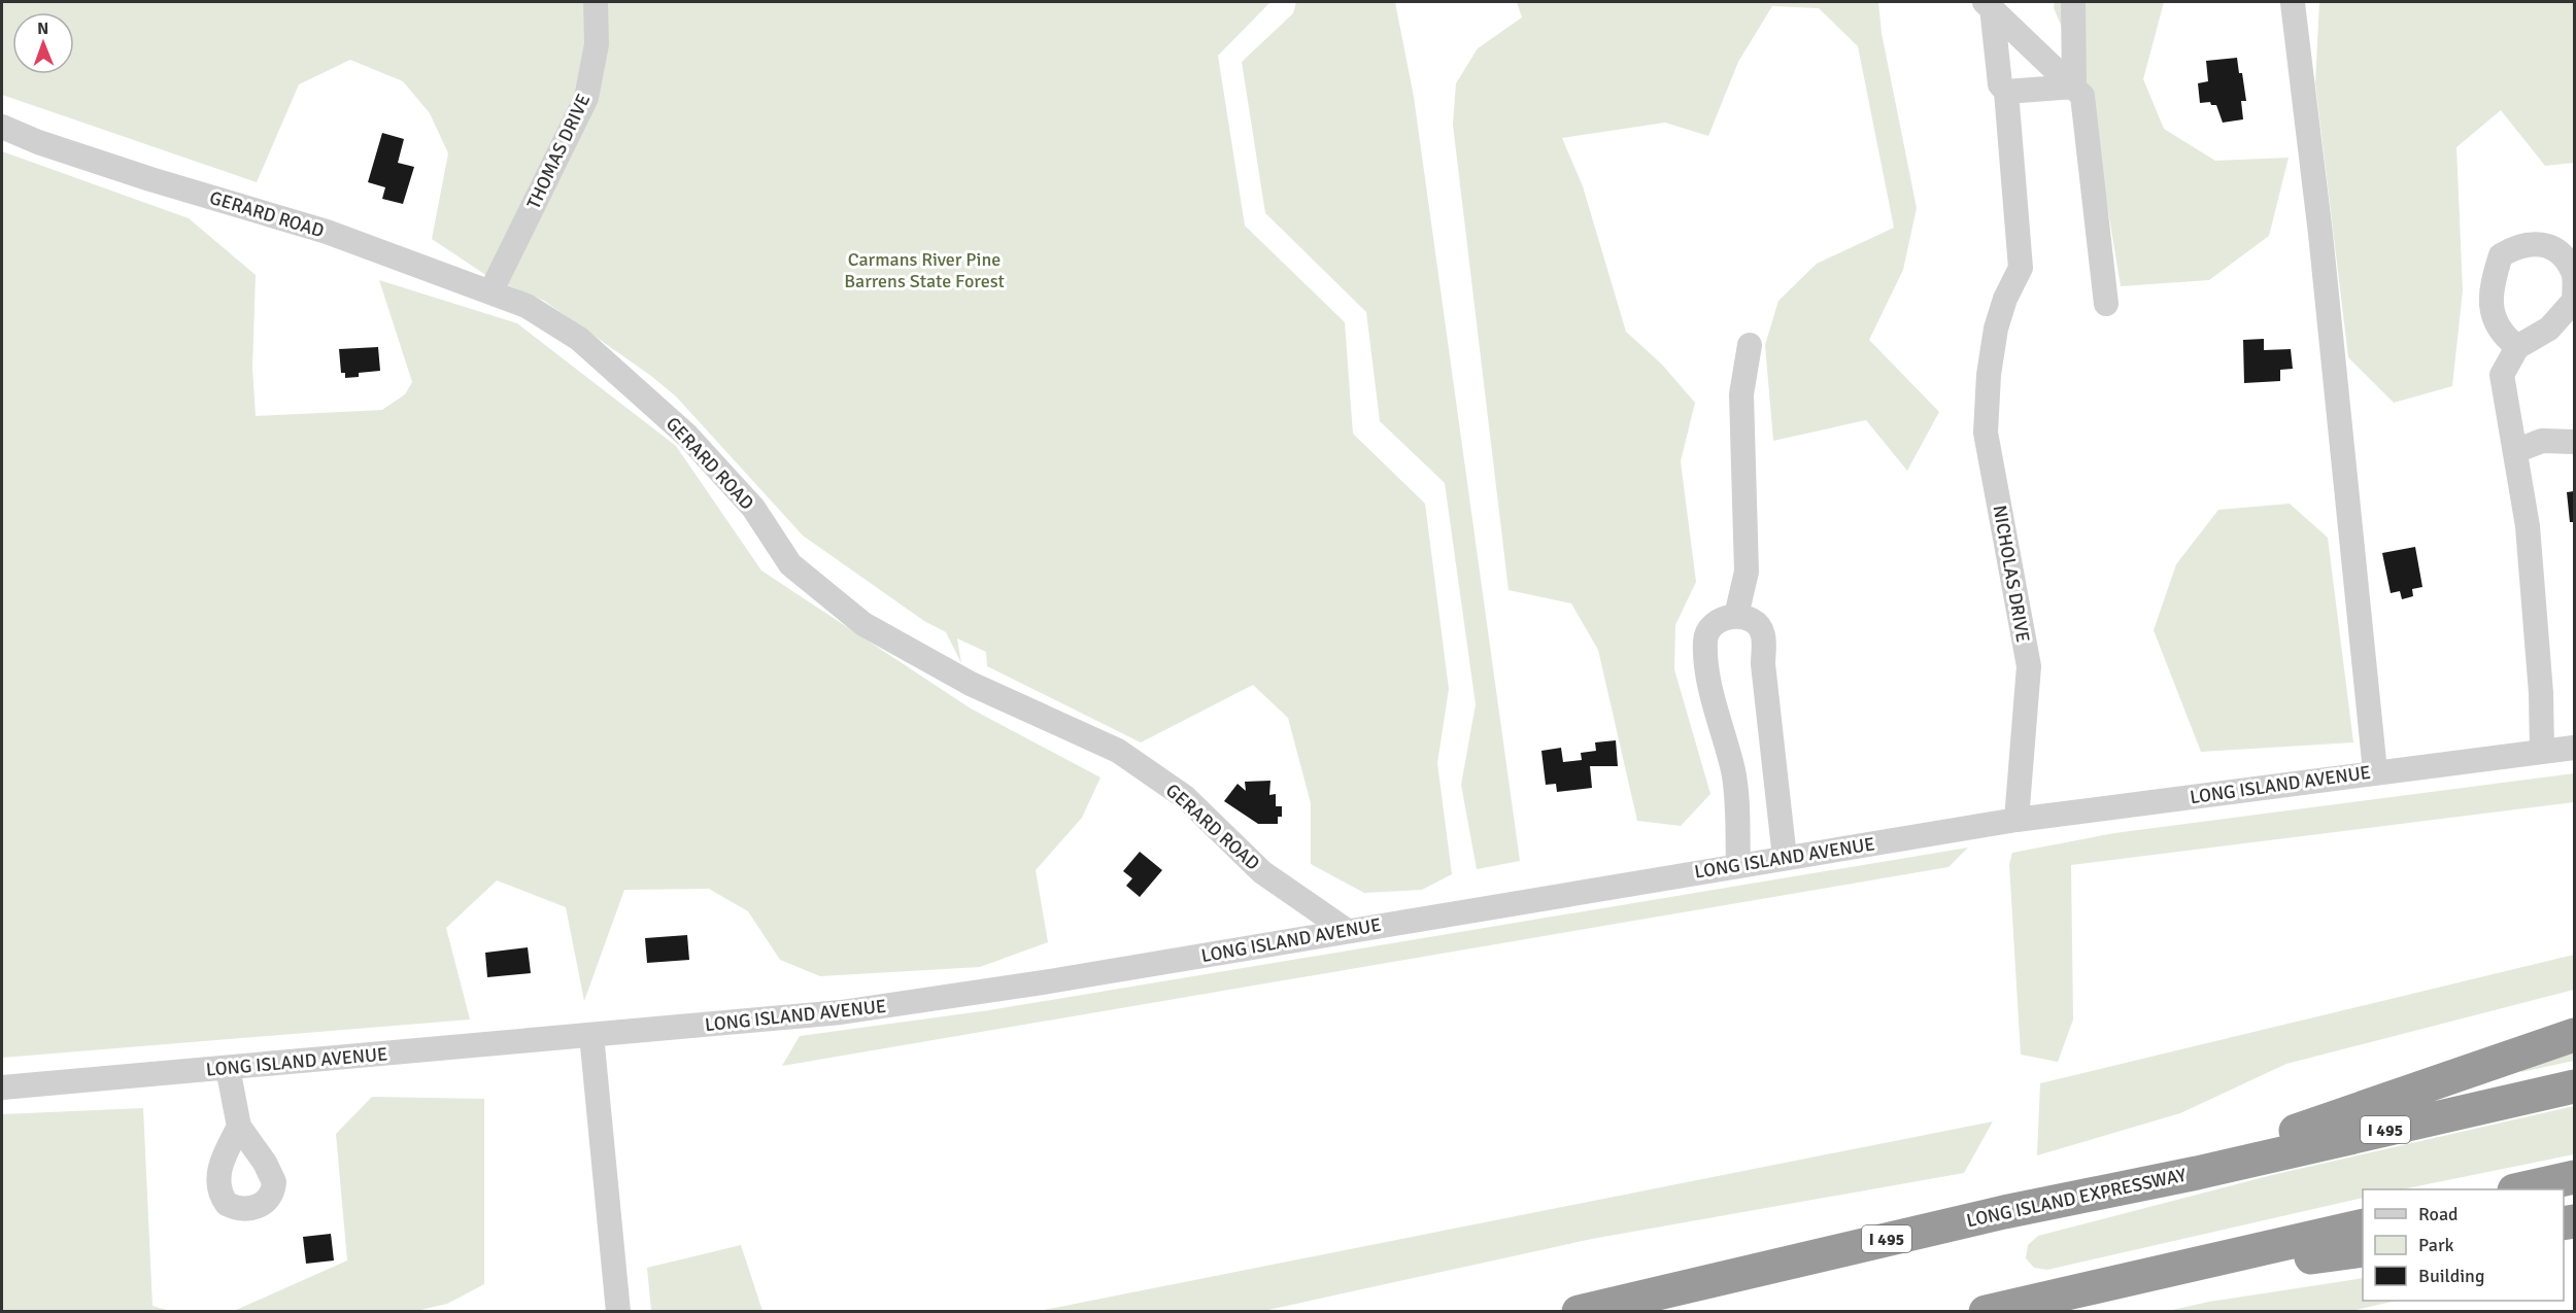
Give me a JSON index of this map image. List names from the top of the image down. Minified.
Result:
{"streets":{"highway":["I 495","LONG ISLAND EXPRESSWAY"],"street":["THOMAS DRIVE","GERARD ROAD","NICHOLAS DRIVE","LONG ISLAND AVENUE"]},"crossings":[["THOMAS DRIVE","GERARD ROAD"],["GERARD ROAD","LONG ISLAND AVENUE"],["NICHOLAS DRIVE","LONG ISLAND AVENUE"]],"parks":["Carmans River Pine Barrens State Forest"],"legend":["Road","Park","Building"],"north":"top"}
